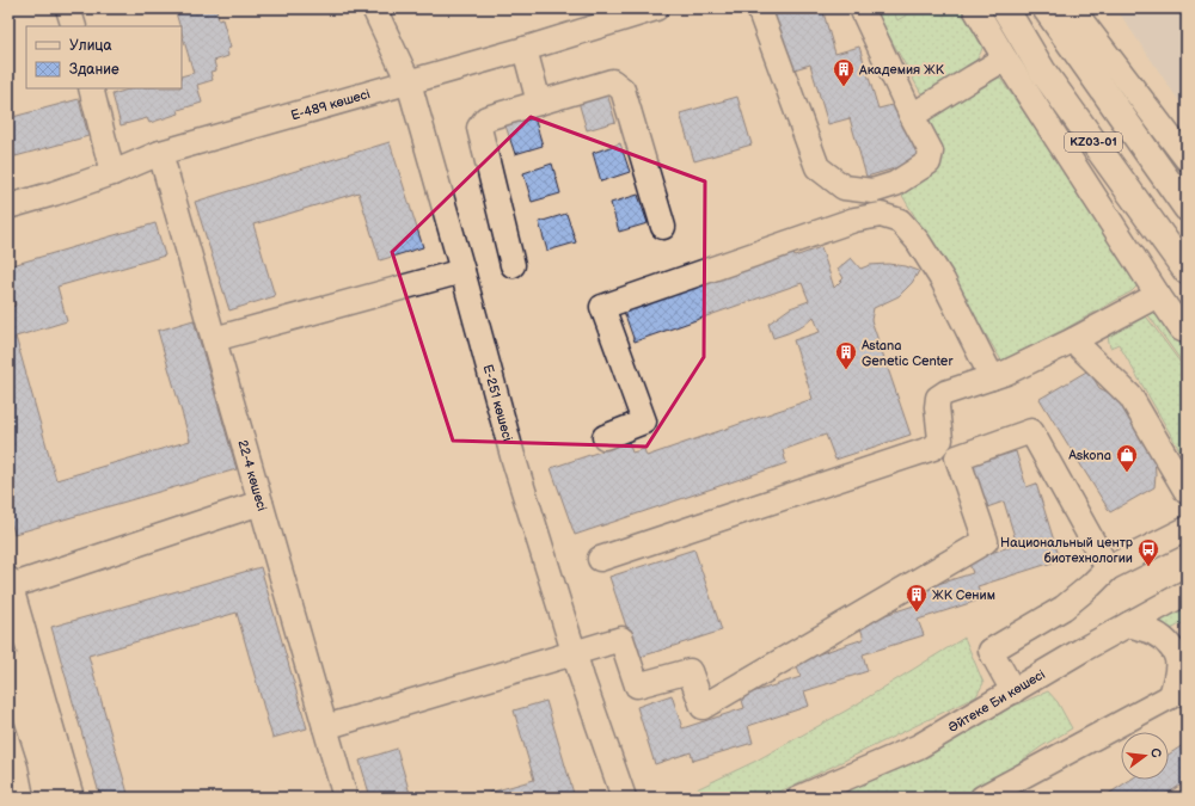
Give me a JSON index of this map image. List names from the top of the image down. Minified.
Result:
{"streets":{"main road":["KZ03-01"],"street":["Е-489 көшесі","Е-251 көшесі","22-4 көшесі","Әйтеке Би көшесі"]},"crossings":[["Е-489 көшесі","Е-251 көшесі"],["Е-489 көшесі","22-4 көшесі"]],"places":{"building":["Академия ЖК","Astana Genetic Center","ЖК Сеним"],"shop":["Askona"],"bus stop":["Национальный центр биотехнологии"]},"legend":["Улица","Здание"],"north":"right"}
